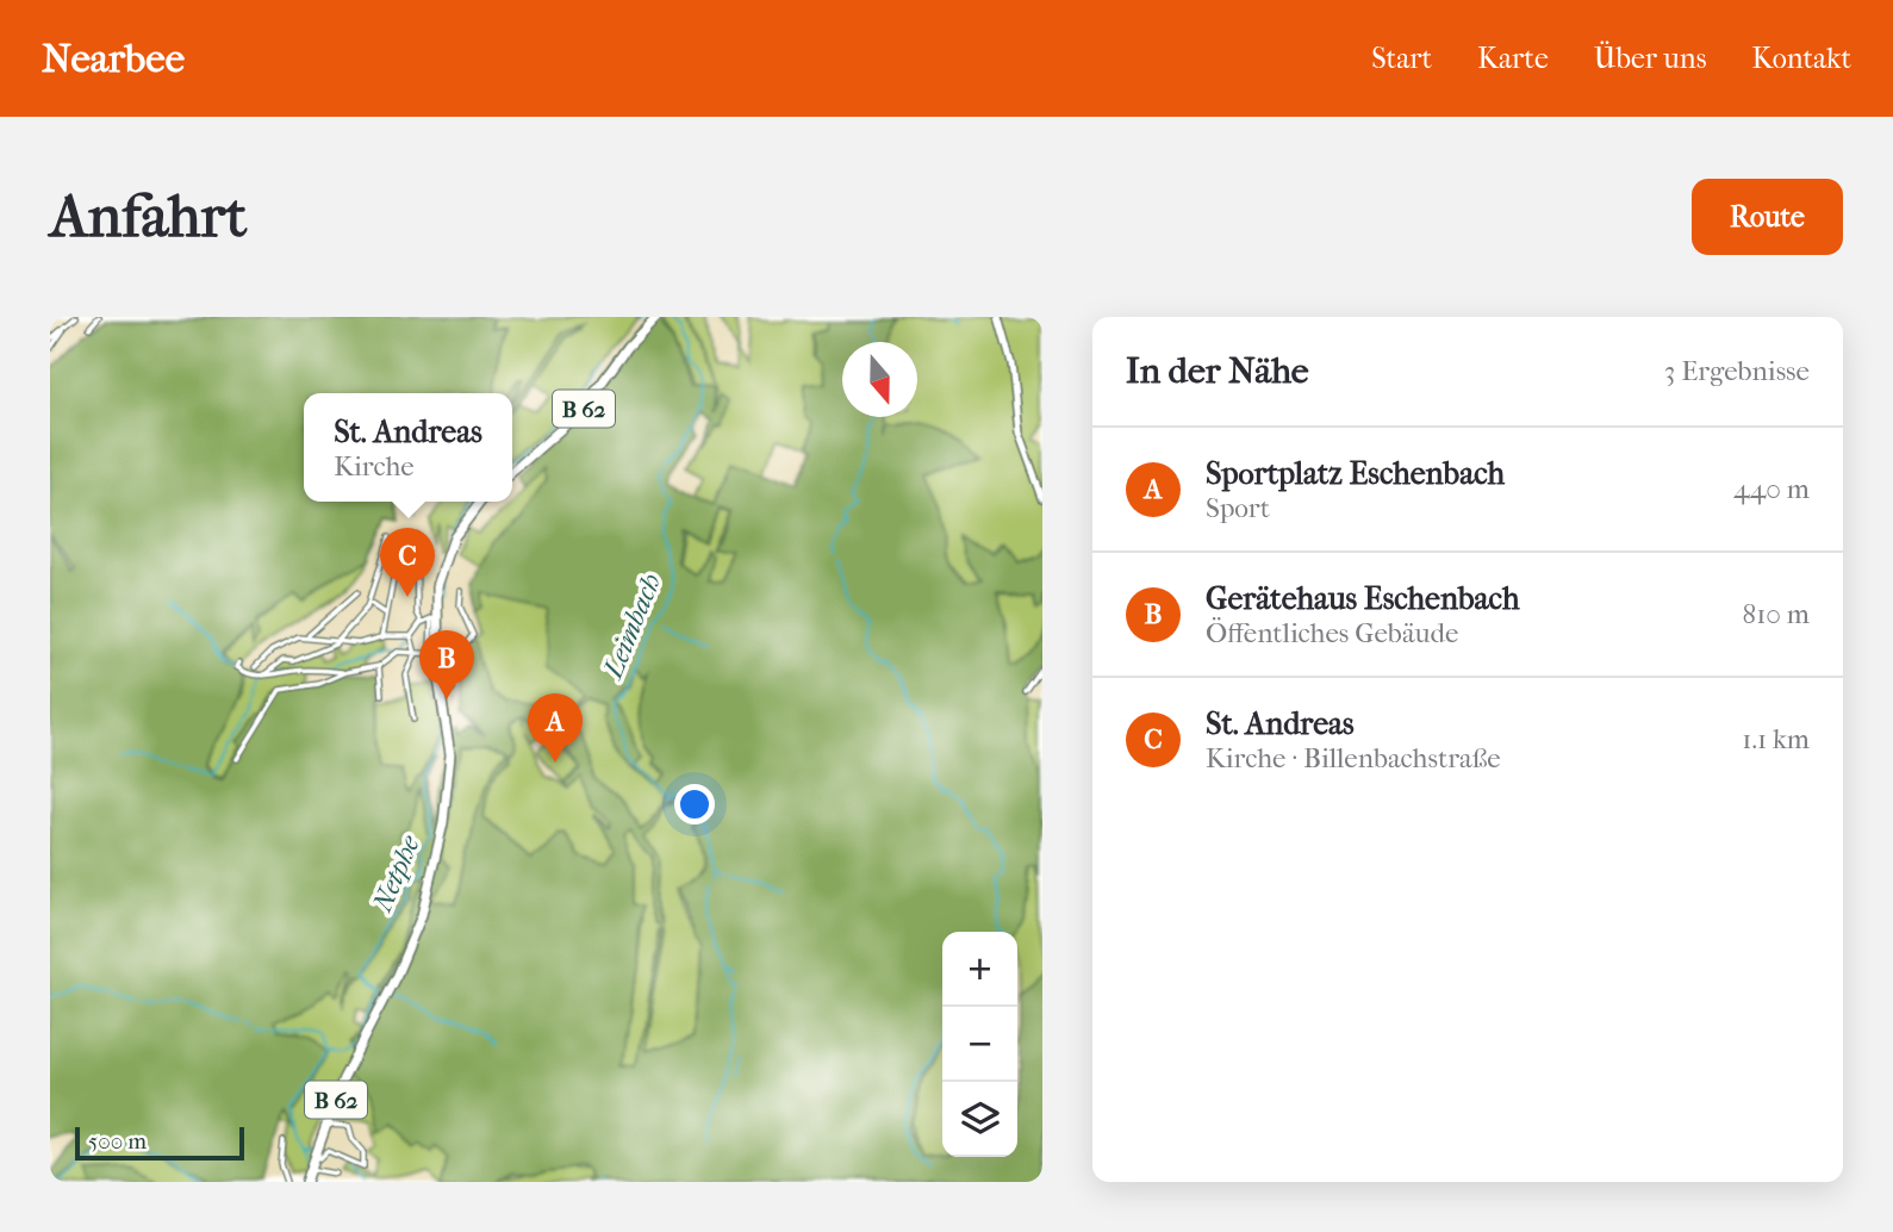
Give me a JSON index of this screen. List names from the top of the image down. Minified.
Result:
{"streets":{"main road":["B 62"]},"water":["Leimbach","Netphe"],"scale_bar":"500 m","north":"bottom","page":{"header":"Nearbee","nav":["Start","Karte","Über uns","Kontakt"],"buttons":"Route","title":"Anfahrt","heading":["In der Nähe","3 Ergebnisse"],"popup":["St. Andreas","Kirche"],"list":[{"mark":"A","name":"Sportplatz Eschenbach","note":"Sport","value":"440 m"},{"mark":"B","name":"Gerätehaus Eschenbach","note":"Öffentliches Gebäude","value":"810 m"},{"mark":"C","name":"St. Andreas","note":"Kirche · Billenbachstraße","value":"1.1 km"}],"pins":["C","B","A"],"map_buttons":["+","−"],"scale":"500 m"}}
